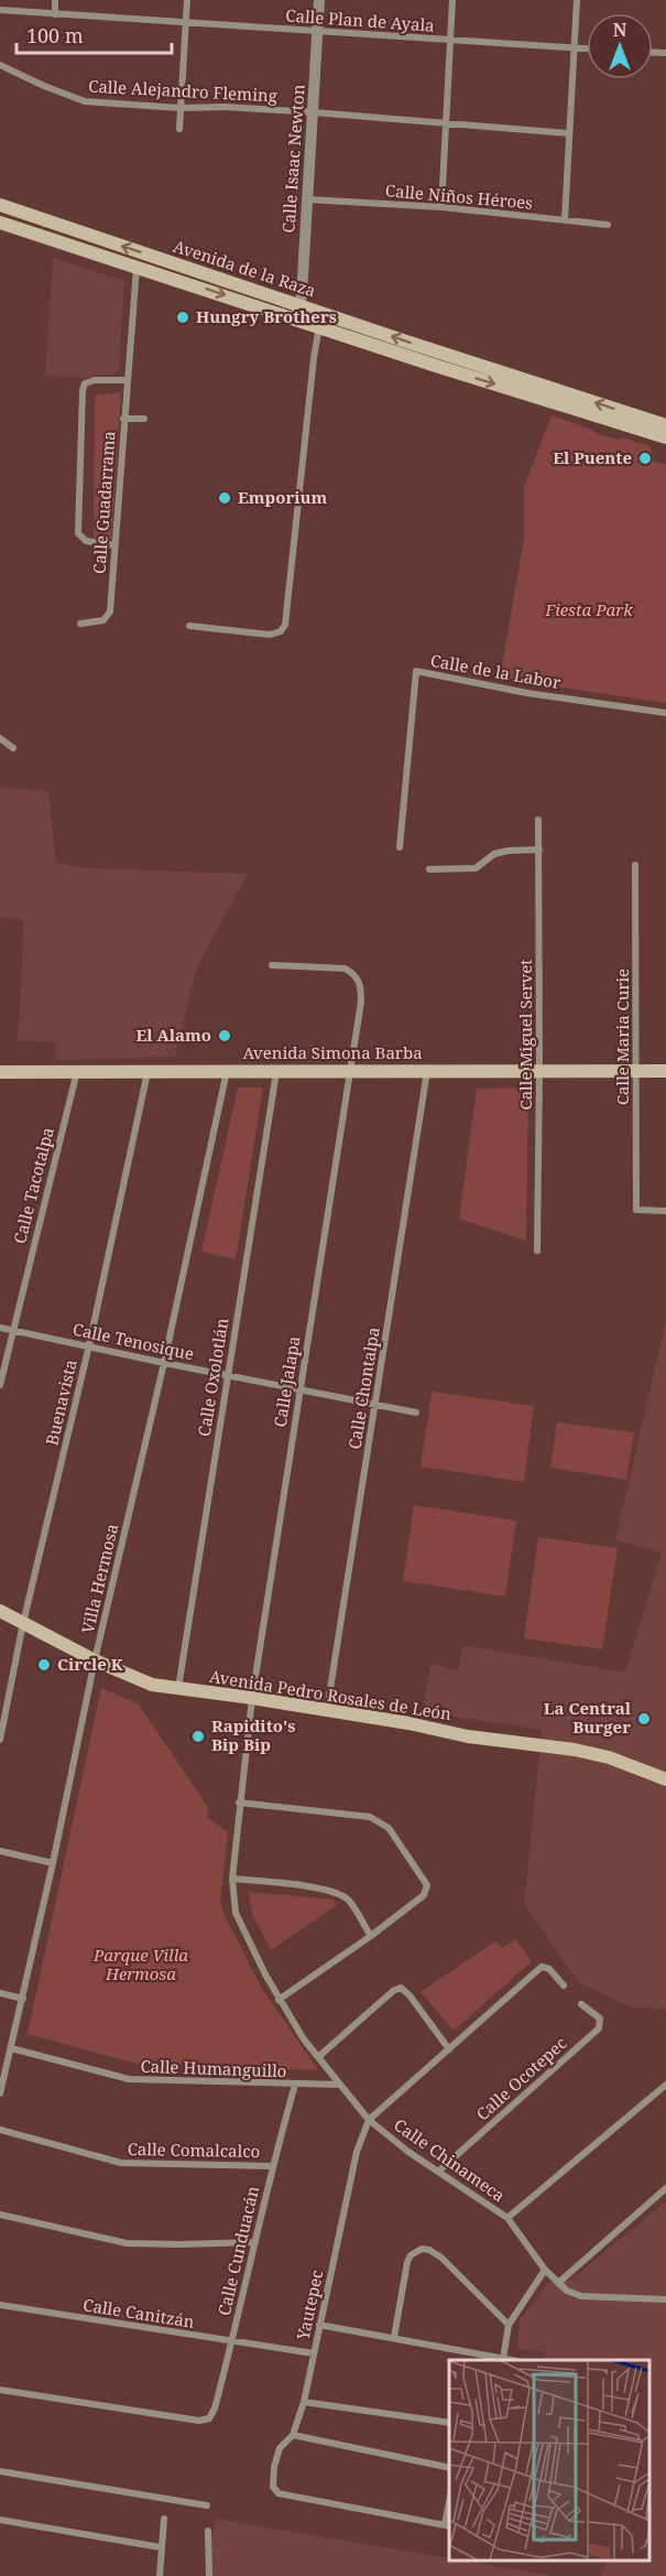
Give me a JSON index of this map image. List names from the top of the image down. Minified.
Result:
{"streets":{"main road":["Avenida de la Raza","Avenida Simona Barba","Avenida Pedro Rosales de León"],"street":["Calle Plan de Ayala","Calle Alejandro Fleming","Calle Isaac Newton","Calle Niños Héroes","Calle Guadarrama","Calle de la Labor","Calle Miguel Servet","Calle Maria Curie","Calle Tacotalpa","Calle Tenosique","Calle Oxolotlán","Calle Jalapa","Calle Chontalpa","Buenavista","Villa Hermosa","Calle Humanguillo","Calle Ocotepec","Calle Comalcalco","Calle Chinameca","Calle Cunduacán","Yautepec","Calle Canitzán"]},"crossings":[["Calle Plan de Ayala","Calle Isaac Newton"],["Calle Alejandro Fleming","Calle Isaac Newton"],["Calle Isaac Newton","Calle Niños Héroes"],["Calle Isaac Newton","Avenida de la Raza"],["Avenida de la Raza","Calle Guadarrama"],["Calle Miguel Servet","Avenida Simona Barba"],["Calle Maria Curie","Avenida Simona Barba"],["Avenida Simona Barba","Calle Tacotalpa"],["Avenida Simona Barba","Calle Oxolotlán"],["Avenida Simona Barba","Calle Jalapa"],["Avenida Simona Barba","Calle Chontalpa"],["Avenida Simona Barba","Buenavista"],["Avenida Simona Barba","Villa Hermosa"],["Calle Tacotalpa","Calle Tenosique"],["Calle Tenosique","Calle Oxolotlán"],["Calle Tenosique","Calle Jalapa"],["Calle Tenosique","Calle Chontalpa"],["Calle Tenosique","Buenavista"],["Calle Tenosique","Villa Hermosa"],["Calle Oxolotlán","Avenida Pedro Rosales de León"],["Calle Jalapa","Avenida Pedro Rosales de León"],["Calle Jalapa","Calle Chinameca"],["Calle Chontalpa","Avenida Pedro Rosales de León"],["Buenavista","Avenida Pedro Rosales de León"],["Villa Hermosa","Avenida Pedro Rosales de León"],["Villa Hermosa","Calle Humanguillo"],["Avenida Pedro Rosales de León","Calle Chinameca"],["Calle Humanguillo","Calle Chinameca"],["Calle Humanguillo","Calle Cunduacán"],["Calle Ocotepec","Calle Chinameca"],["Calle Comalcalco","Calle Cunduacán"],["Calle Chinameca","Yautepec"],["Calle Cunduacán","Calle Canitzán"],["Yautepec","Calle Canitzán"]],"parks":["Fiesta Park","Parque Villa Hermosa"],"places":["Hungry Brothers","El Puente","Emporium","El Alamo","Circle K","La Central Burger","Rapidito's Bip Bip"],"scale_bar":"100 m","north":"top"}
